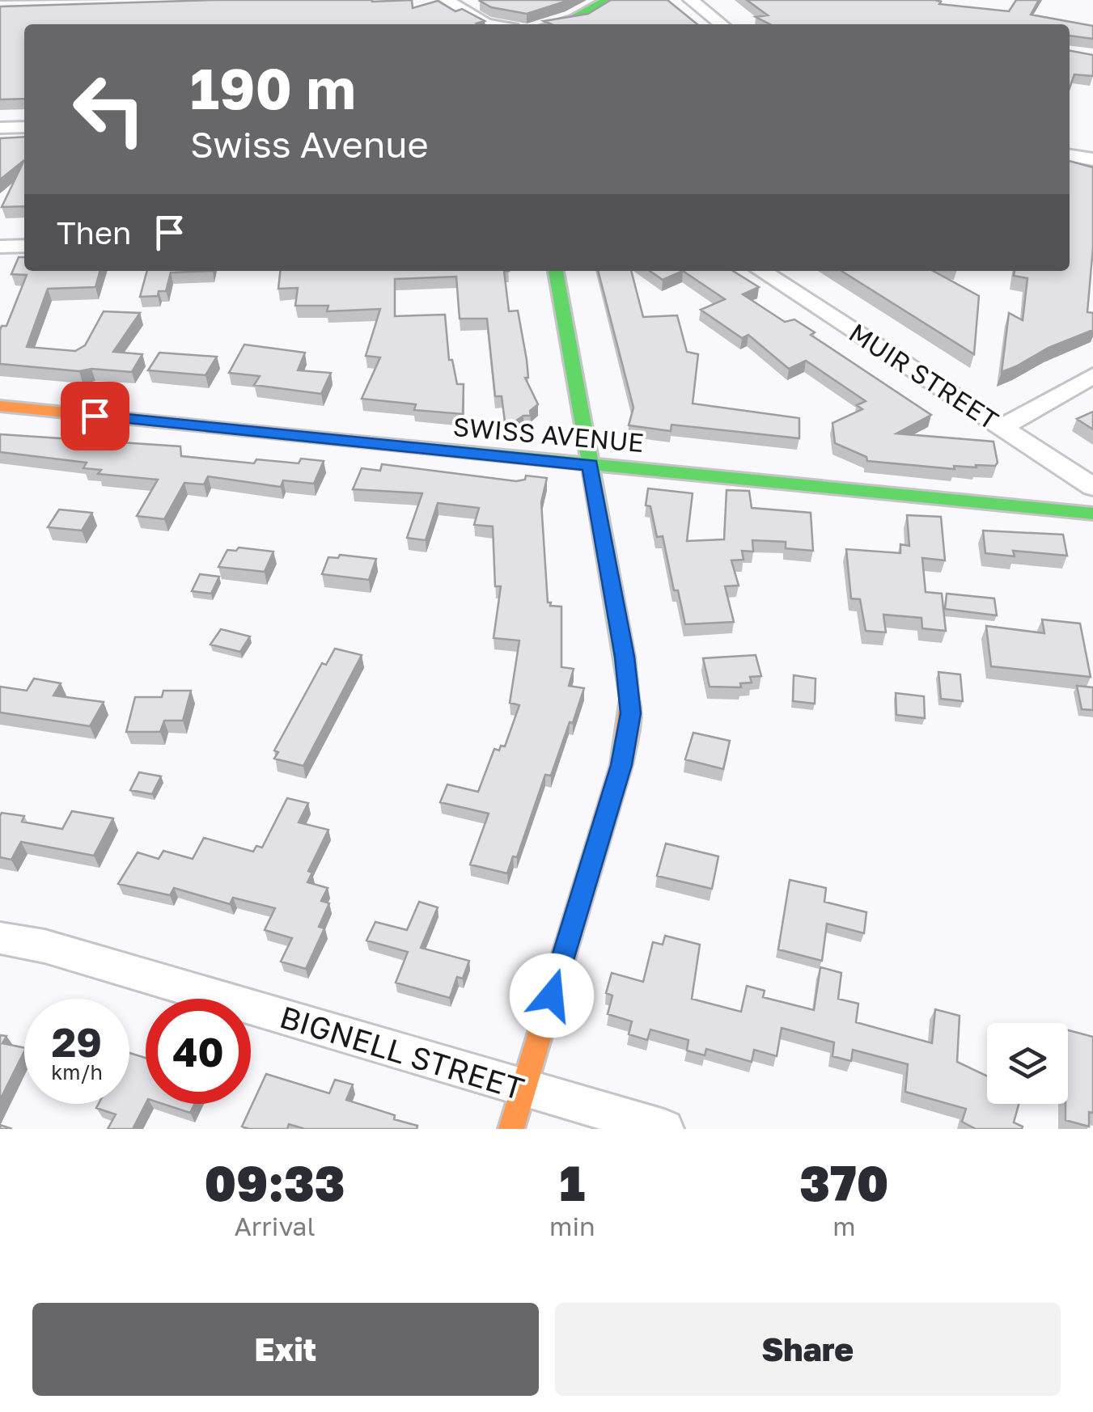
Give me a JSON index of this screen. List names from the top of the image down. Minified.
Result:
{"streets":{"street":["MUIR STREET","SWISS AVENUE","BIGNELL STREET"]},"page":{"turn":["190 m","Swiss Avenue"],"then":"Then","speed":"29 km/h","limit":"40","eta":["09:33","Arrival","1","min","370","m"],"buttons":["Exit","Share"]}}
